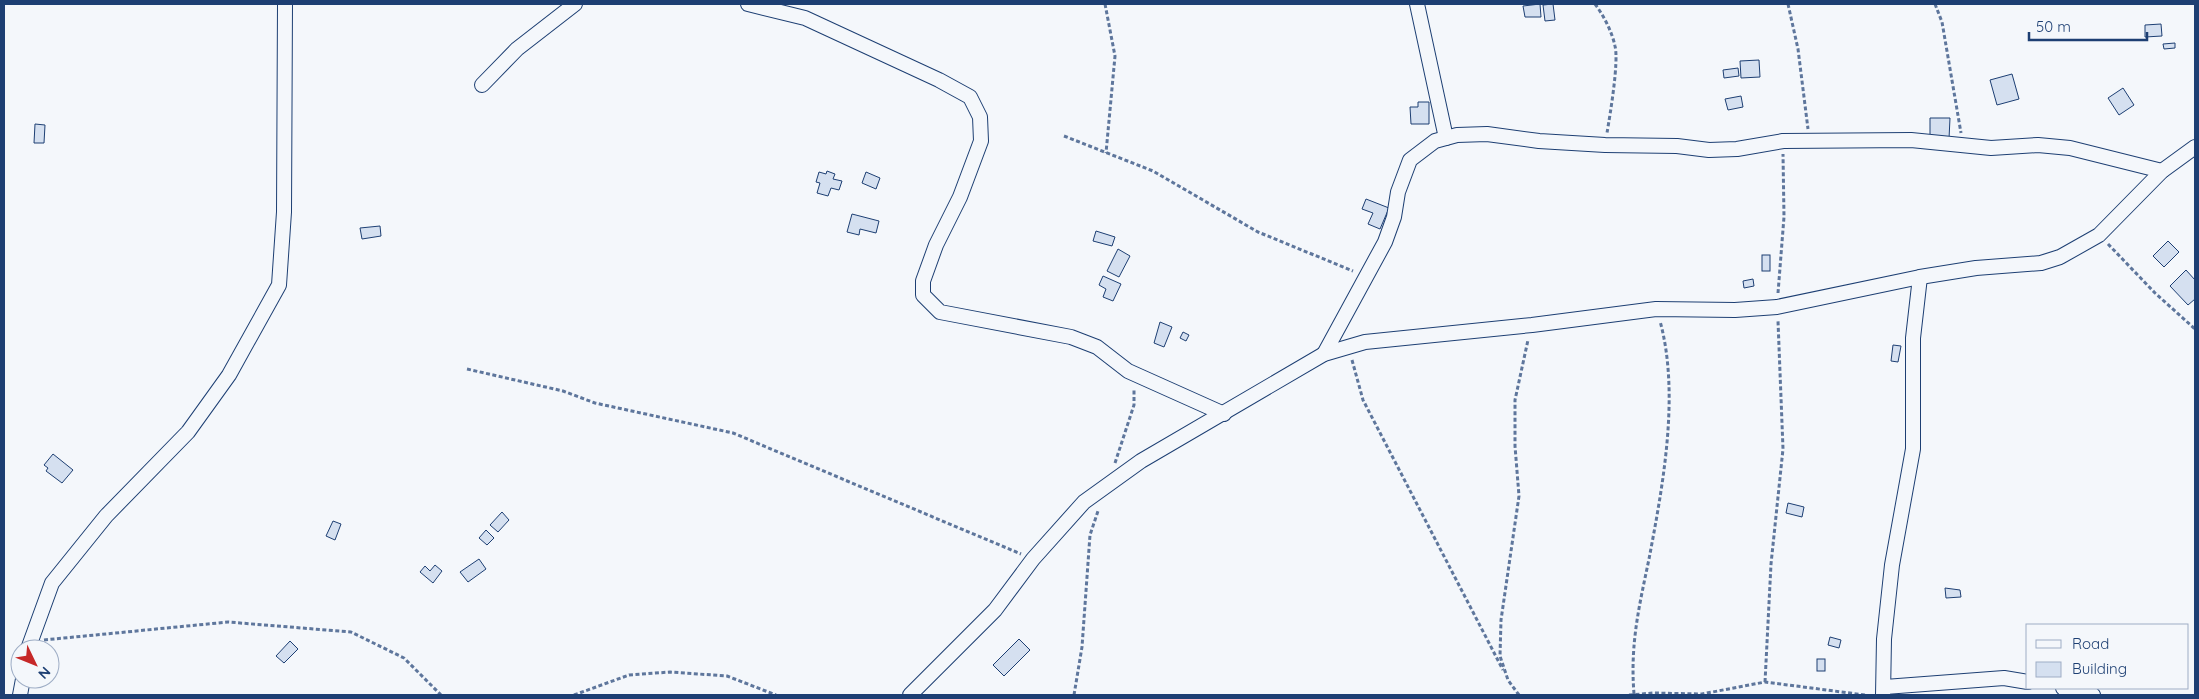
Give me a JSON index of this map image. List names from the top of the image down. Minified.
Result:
{"legend":["Road","Building"],"scale_bar":"50 m","north":"bottom right"}
